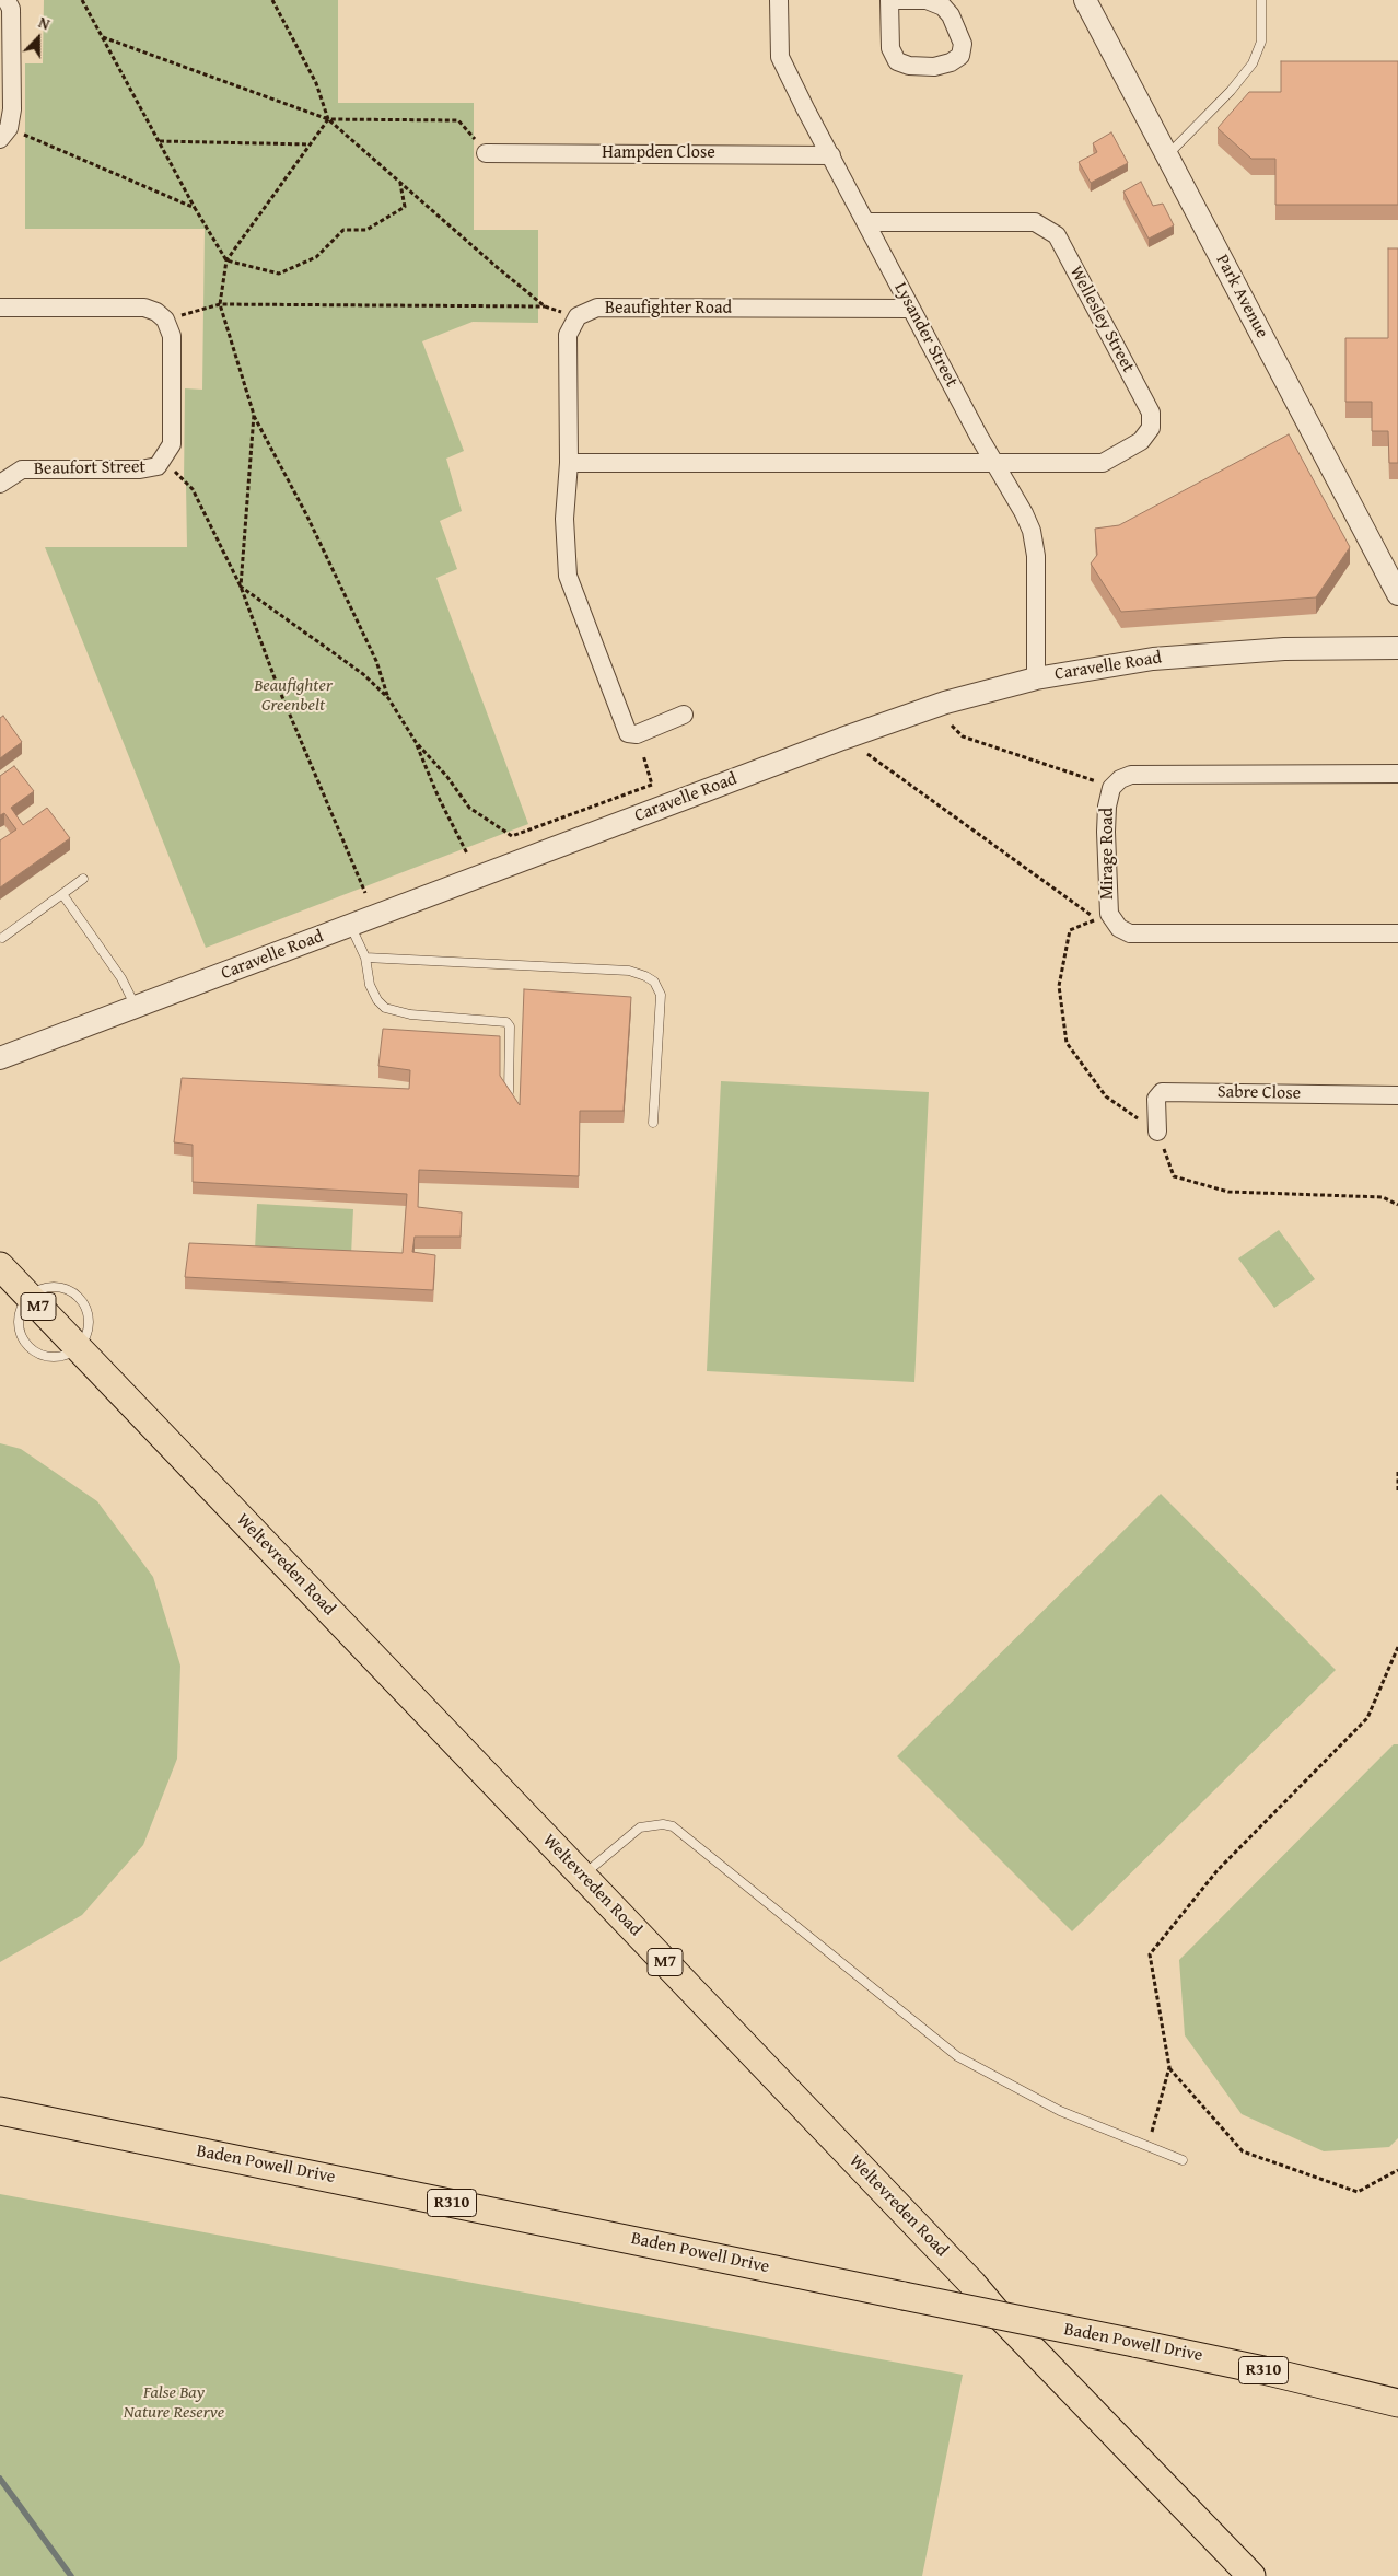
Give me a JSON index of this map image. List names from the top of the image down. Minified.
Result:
{"streets":{"main road":["M7","Weltevreden Road","Baden Powell Drive","R310"],"street":["Hampden Close","Park Avenue","Beaufighter Road","Wellesley Street","Lysander Street","Beaufort Street","Caravelle Road","Mirage Road","Sabre Close"]},"crossings":[["Hampden Close","Lysander Street"],["Beaufighter Road","Lysander Street"],["Wellesley Street","Lysander Street"],["Lysander Street","Caravelle Road"]],"parks":["Beaufighter Greenbelt","False Bay Nature Reserve"],"north":"top"}
